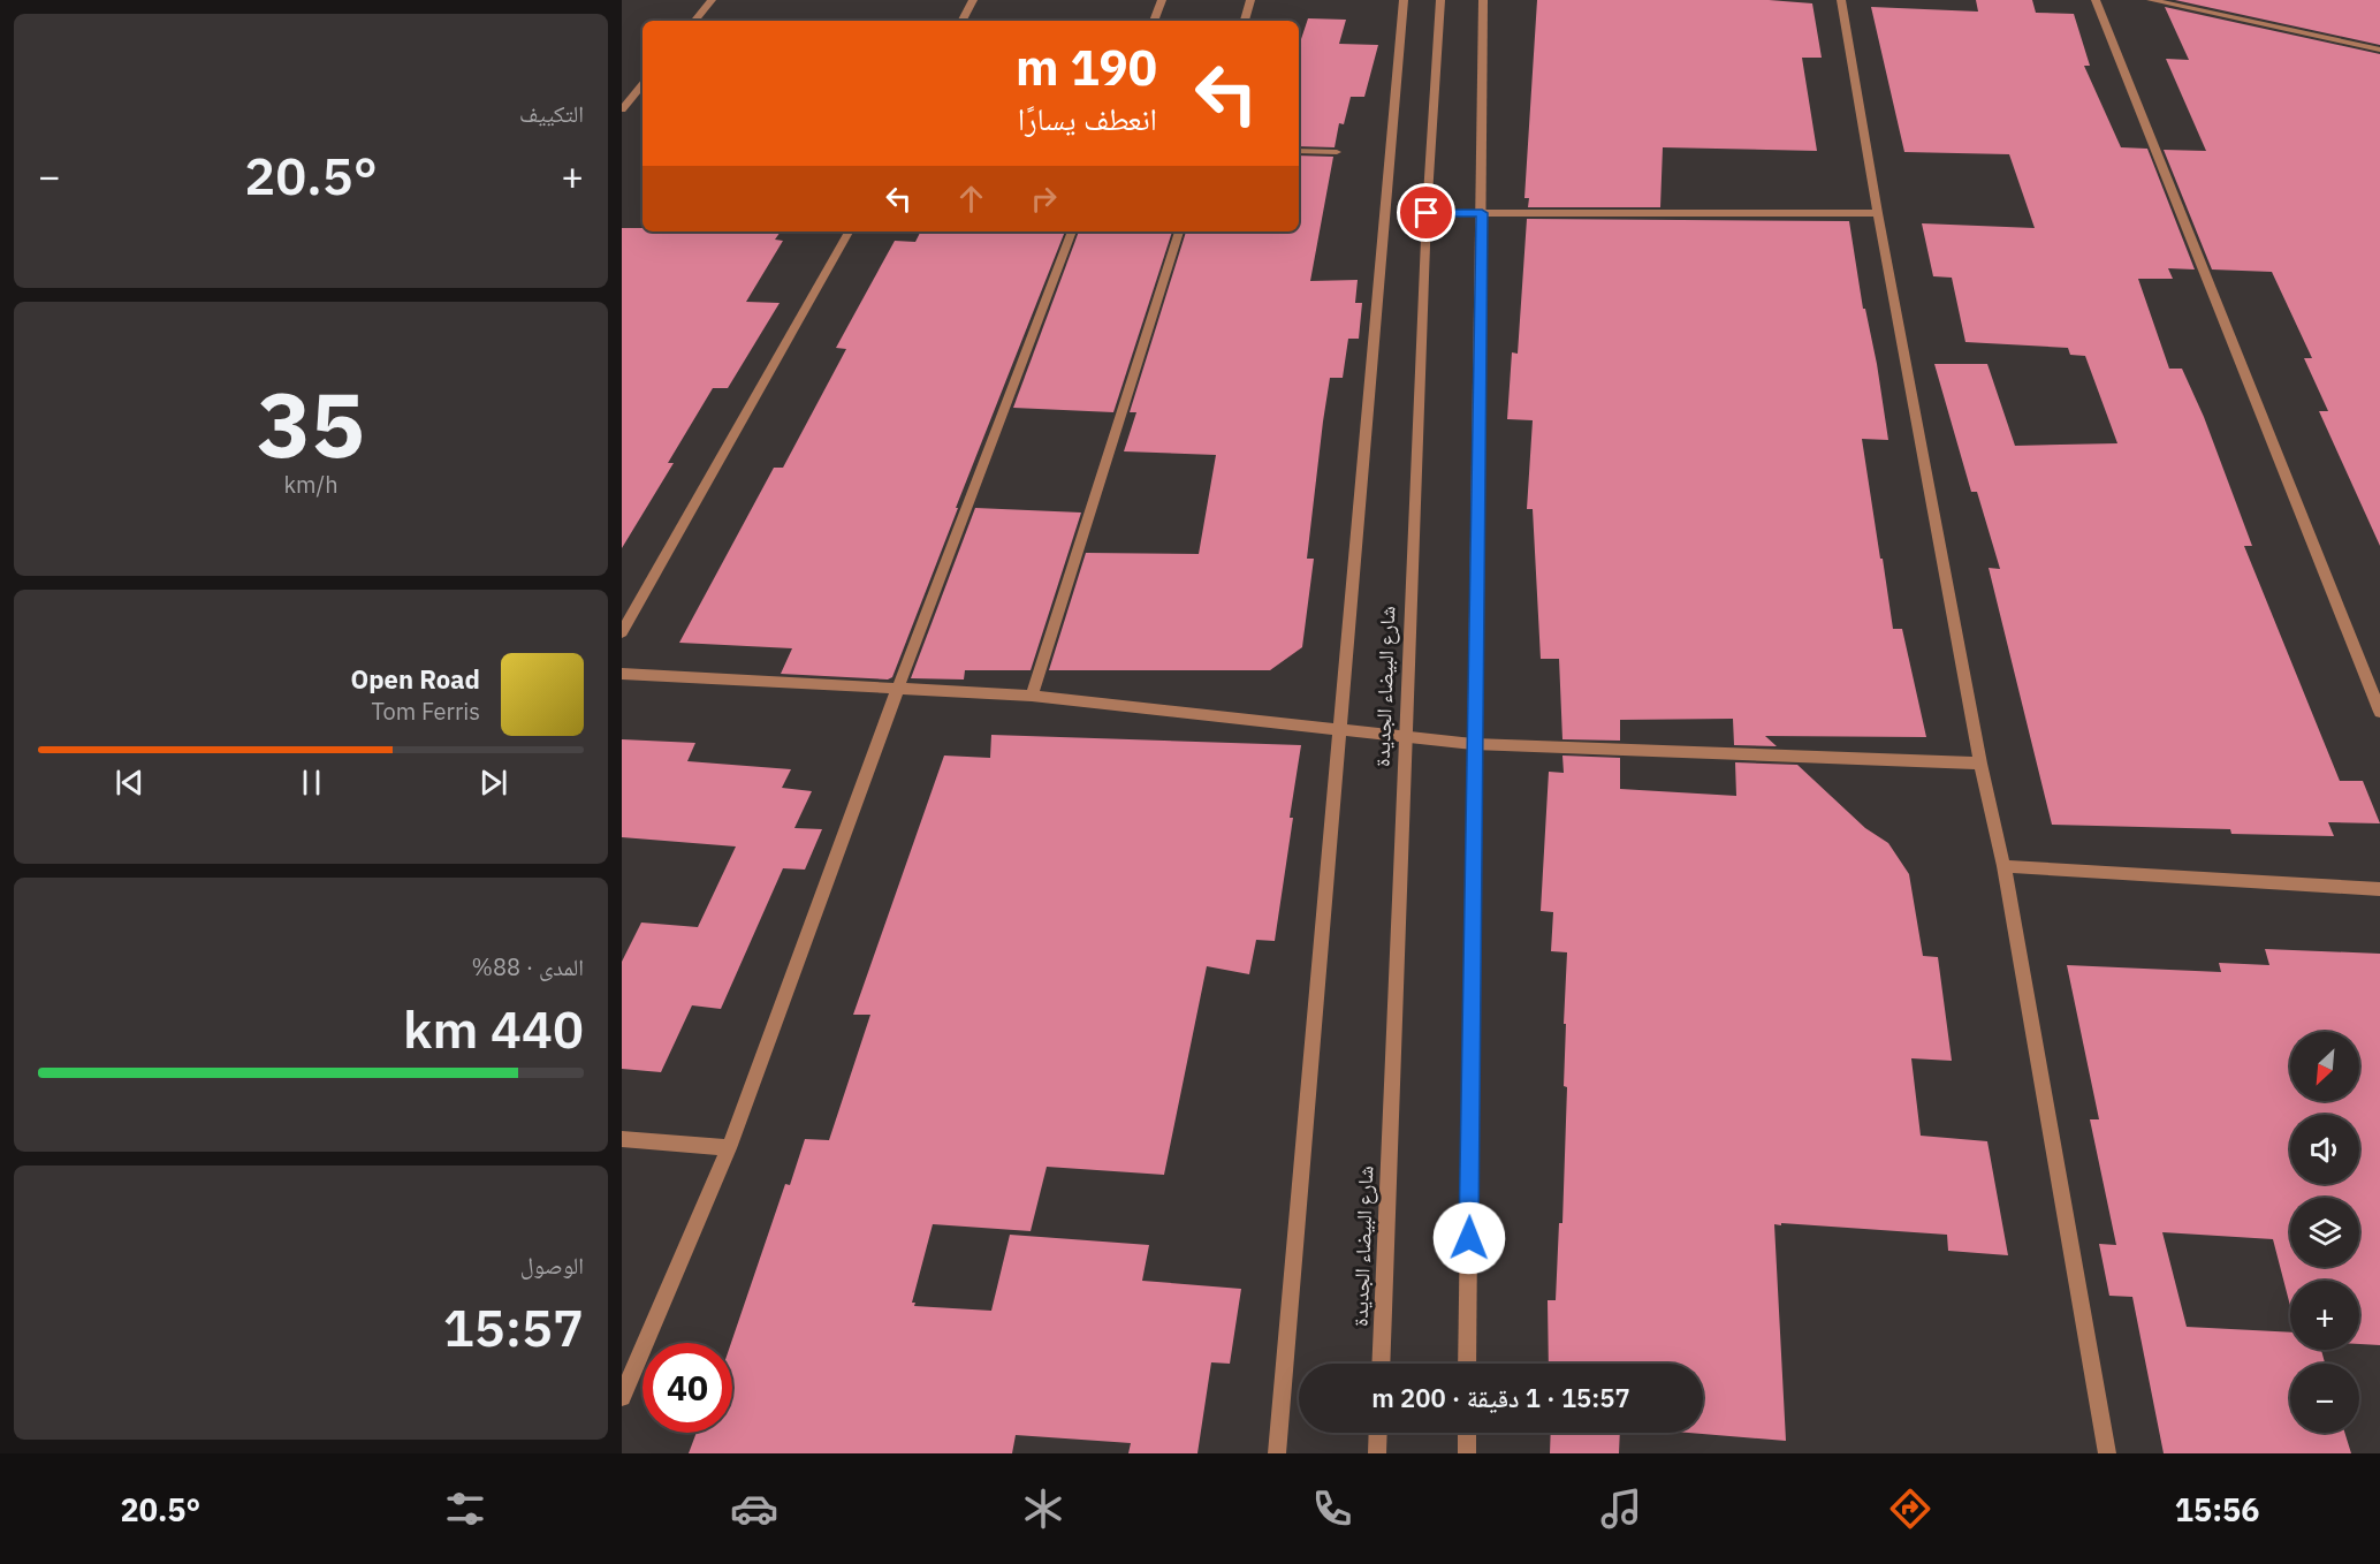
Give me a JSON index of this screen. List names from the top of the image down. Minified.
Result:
{"streets":{"street":["شارع البيضاء الجديدة"]},"north":"bottom left","page":{"tile":["التكييف",["35","km/h"],["المدى · 88%","440 km"],["الوصول","15:57"]],"turn":["190 m","انعطف يسارًا"],"heat":["−","20.5°","+"],"song":["Open Road","Tom Ferris"],"map_buttons":["+","−"],"limit":"40","trip":"15:57 · 1 دقيقة · 200 m","tabs":["15:56","20.5°"]}}
